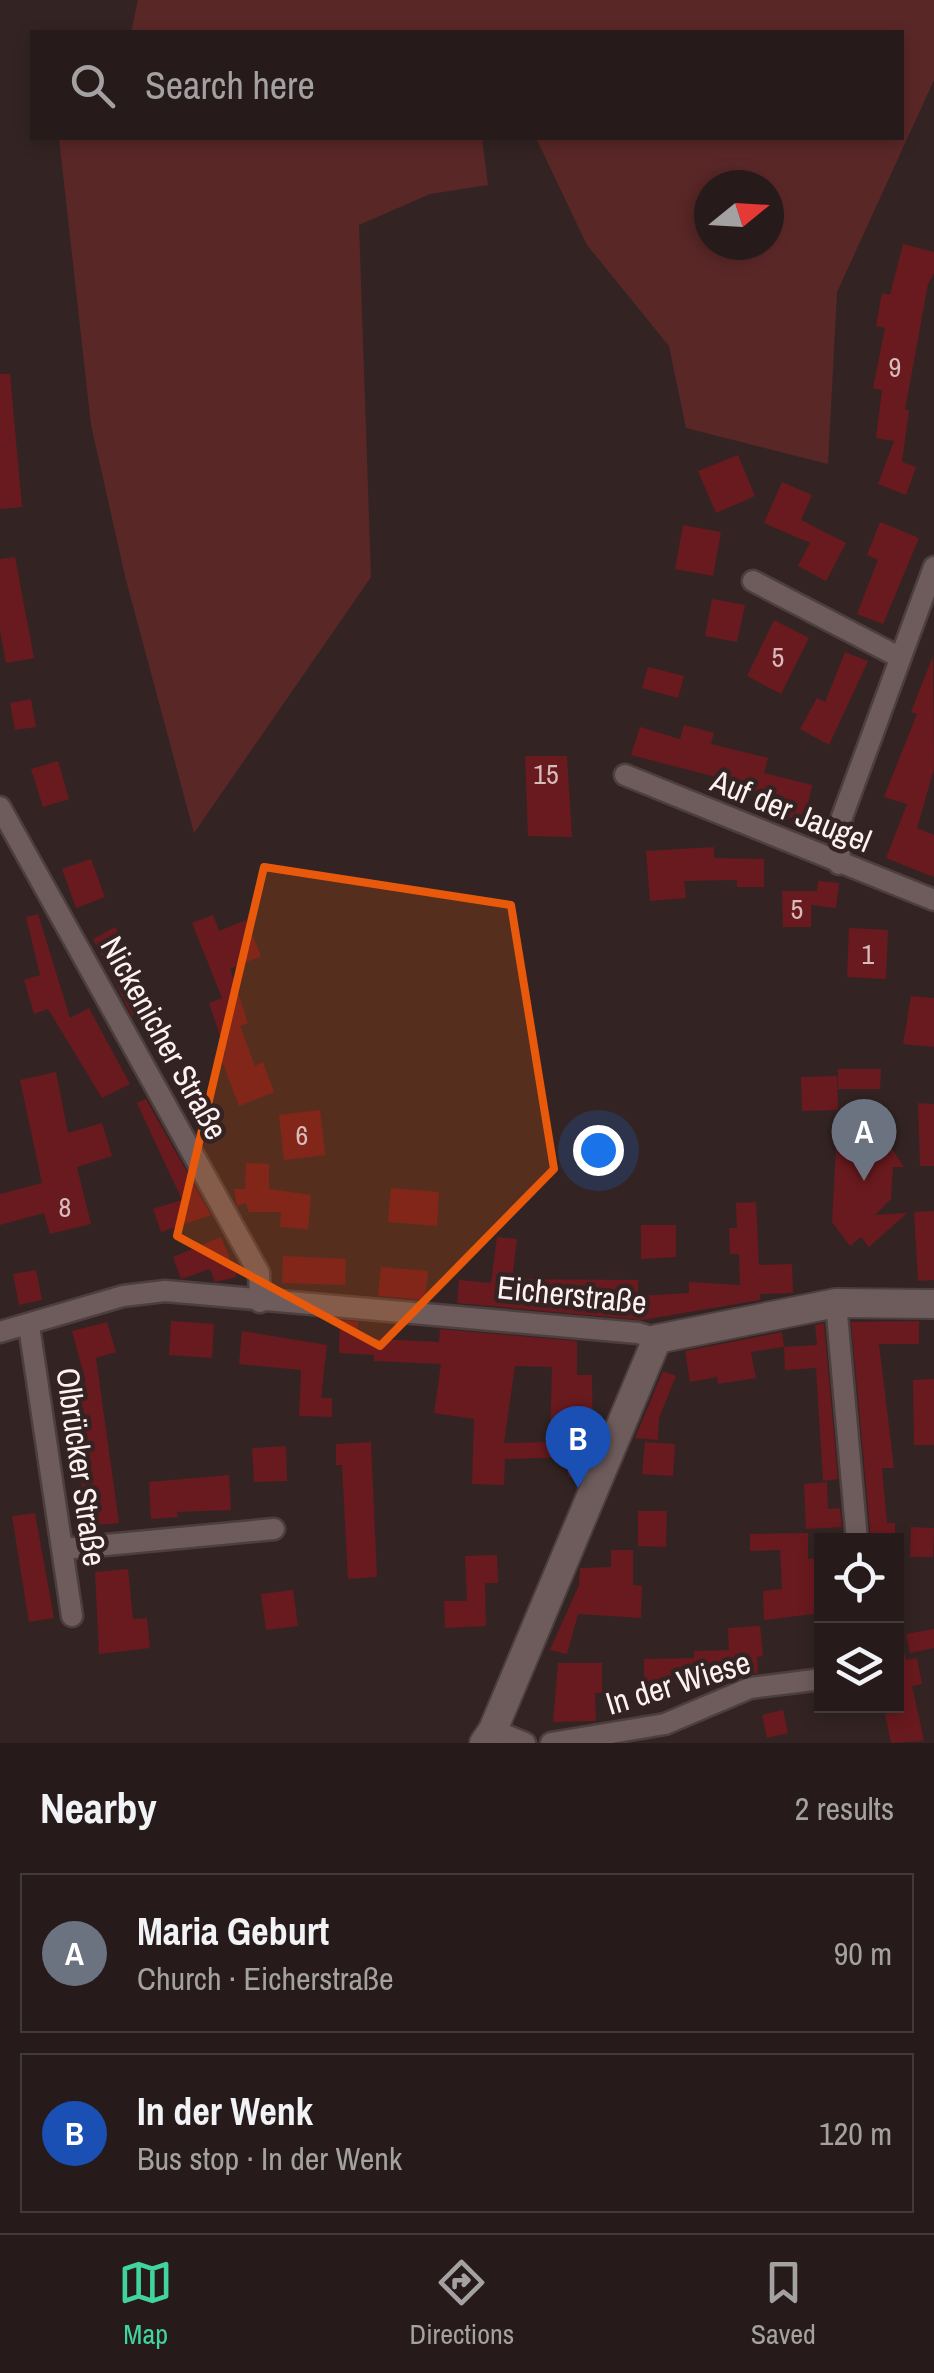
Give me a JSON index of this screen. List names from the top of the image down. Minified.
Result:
{"streets":{"street":["Auf der Jaugel","Nickenicher Straße","Eicherstraße","Olbrücker Straße","In der Wiese"]},"crossings":[["Nickenicher Straße","Eicherstraße"],["Eicherstraße","Olbrücker Straße"]],"house_numbers":["9","5","15","5","1","6","8"],"north":"right","page":{"search":"Search here","pins":["A","B"],"heading":["Nearby","2 results"],"list":[{"mark":"A","name":"Maria Geburt","note":"Church · Eicherstraße","value":"90 m"},{"mark":"B","name":"In der Wenk","note":"Bus stop · In der Wenk","value":"120 m"}],"nav":["Map","Directions","Saved"]}}
